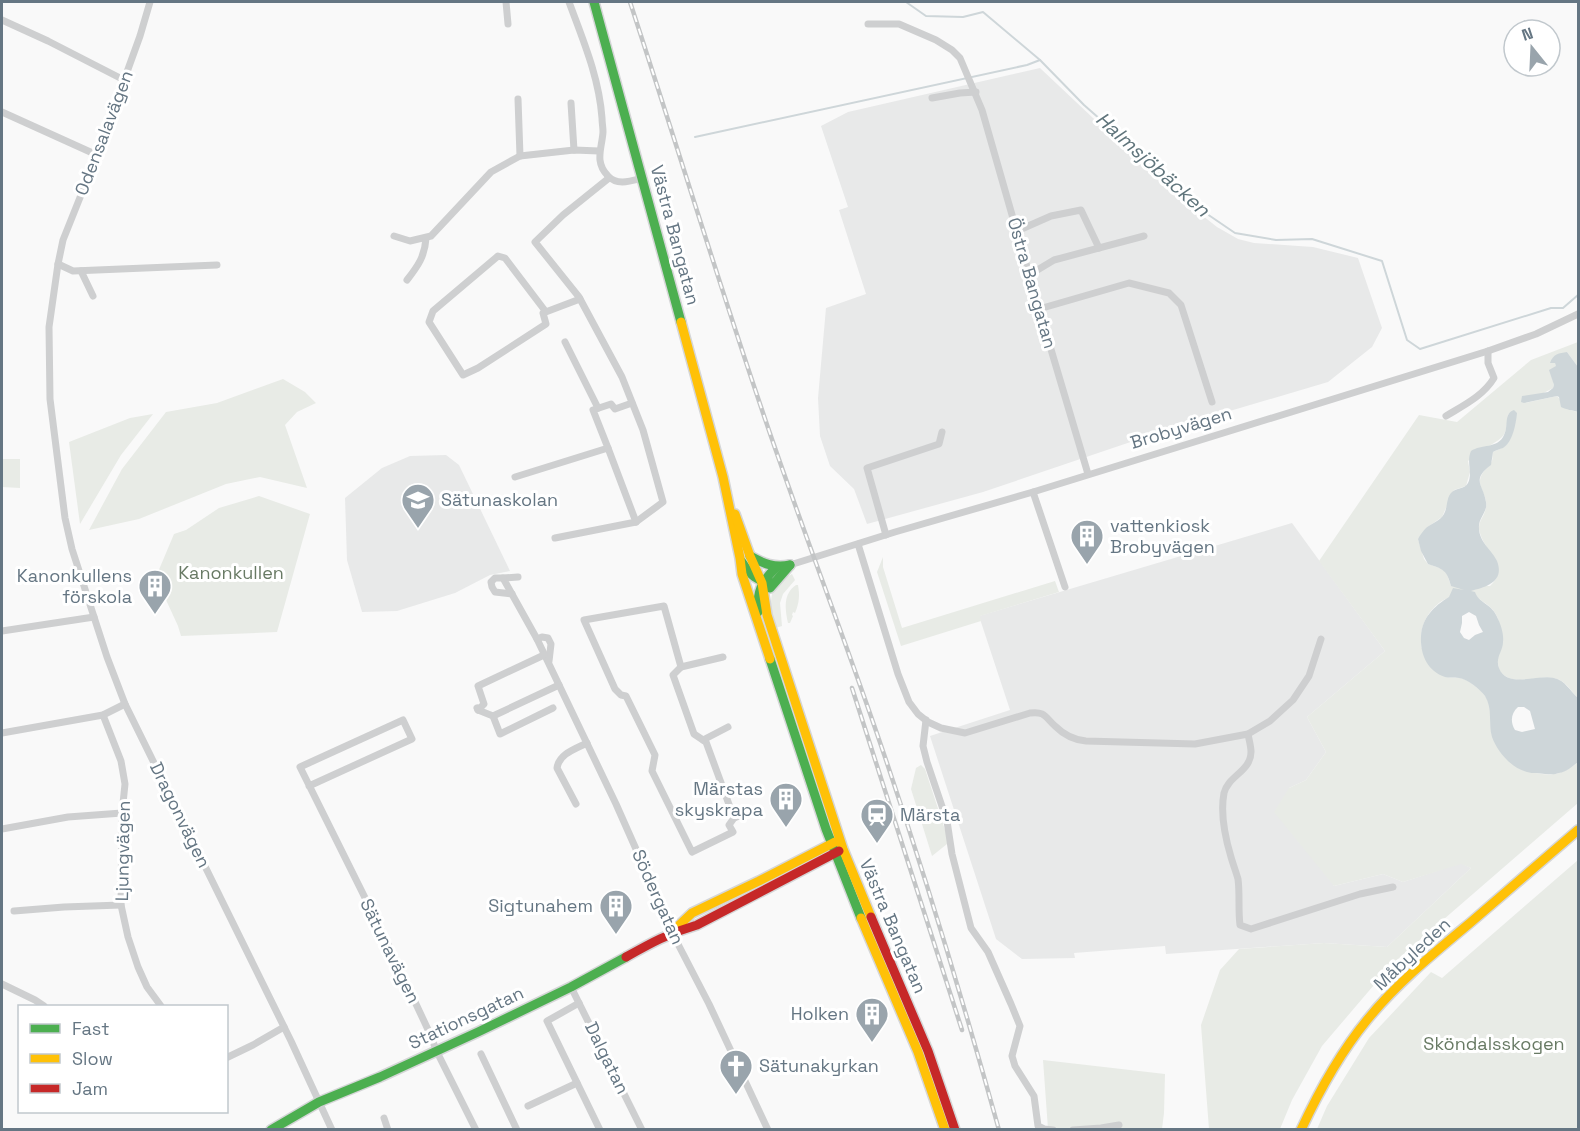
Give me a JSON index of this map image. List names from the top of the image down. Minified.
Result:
{"streets":{"street":["Odensalavägen","Västra Bangatan","Östra Bangatan","Brobyvägen","Dragonvägen","Ljungvägen","Södergatan","Sätunavägen","Måbyleden","Stationsgatan","Dalgatan"]},"crossings":[["Odensalavägen","Dragonvägen"],["Västra Bangatan","Brobyvägen"],["Västra Bangatan","Stationsgatan"],["Östra Bangatan","Brobyvägen"],["Dragonvägen","Stationsgatan"],["Södergatan","Stationsgatan"],["Sätunavägen","Stationsgatan"],["Stationsgatan","Dalgatan"]],"water":["Halmsjöbäcken"],"parks":["Kanonkullen","Sköndalsskogen"],"places":{"school or university":["Sätunaskolan"],"building":["vattenkiosk Brobyvägen","Kanonkullens förskola","Märstas skyskrapa","Sigtunahem","Holken"],"station":["Märsta"],"church":["Sätunakyrkan"]},"legend":["Fast","Slow","Jam"],"north":"top"}
